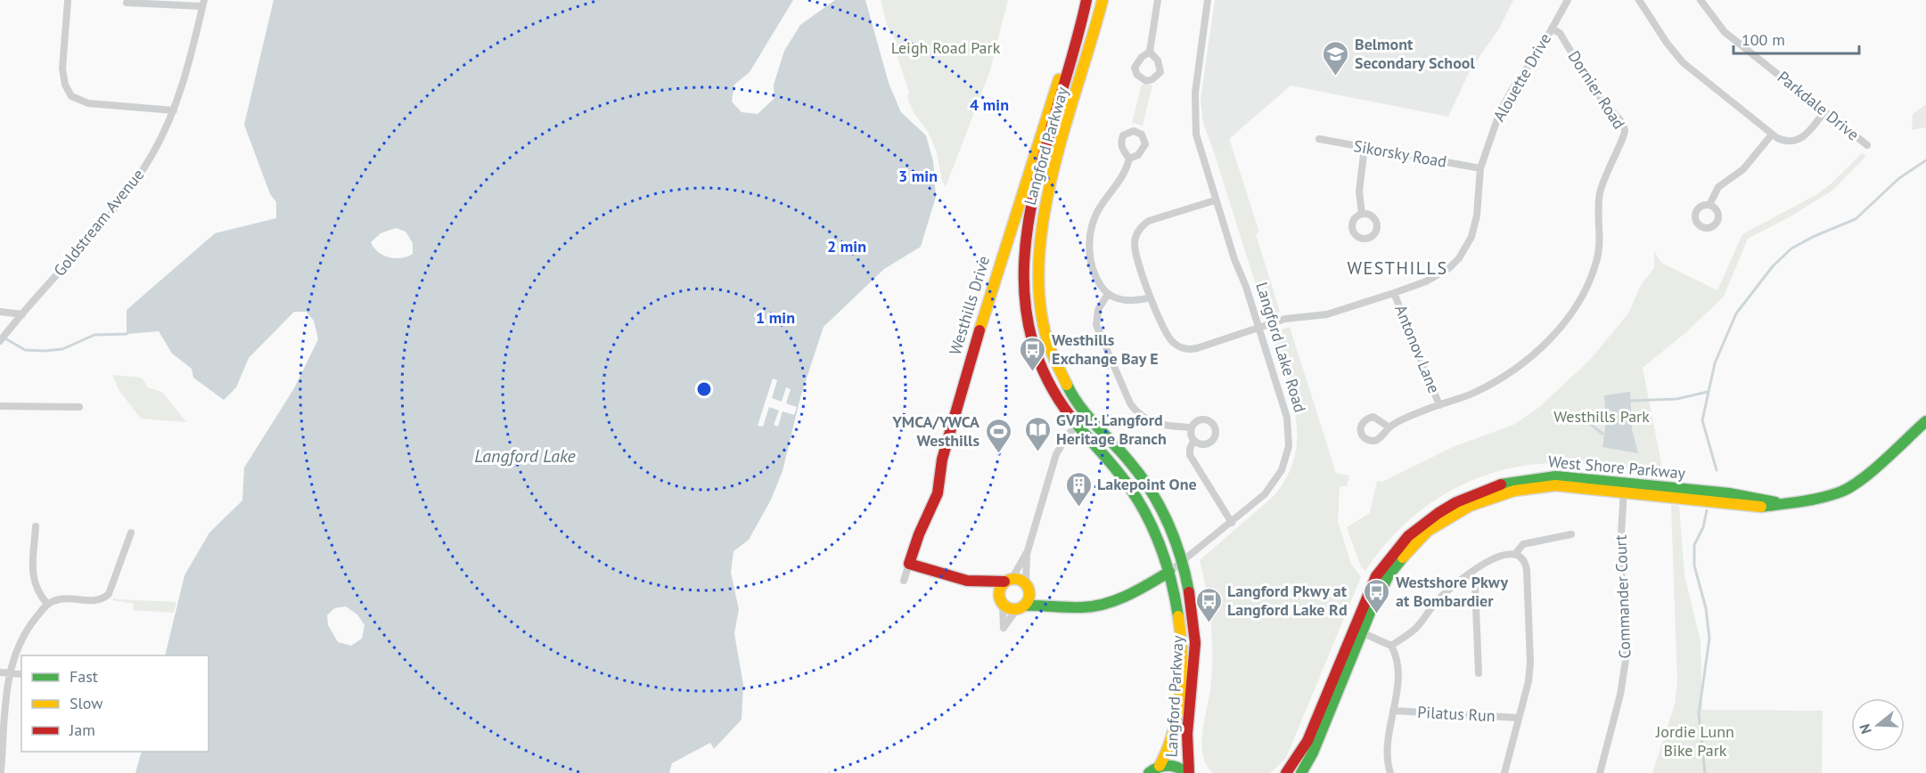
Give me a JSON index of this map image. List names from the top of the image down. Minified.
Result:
{"streets":{"main road":["Langford Parkway","Westhills Drive","Langford Lake Road","West Shore Parkway"],"street":["Alouette Drive","Dornier Road","Parkdale Drive","Sikorsky Road","Goldstream Avenue","Antonov Lane","Commander Court","Pilatus Run"]},"crossings":[["Alouette Drive","Dornier Road"],["Alouette Drive","Sikorsky Road"],["Alouette Drive","Langford Lake Road"],["Alouette Drive","Antonov Lane"],["Dornier Road","Antonov Lane"],["Langford Parkway","Westhills Drive"],["Langford Parkway","Langford Lake Road"],["West Shore Parkway","Commander Court"]],"districts":["WESTHILLS"],"water":["Langford Lake"],"parks":["Leigh Road Park","Westhills Park","Jordie Lunn Bike Park"],"places":{"school or university":["Belmont Secondary School"],"bus stop":["Westhills Exchange Bay E","Westshore Pkwy at Bombardier","Langford Pkwy at Langford Lake Rd"],"library":["GVPL: Langford Heritage Branch"],"sports":["YMCA/YWCA Westhills"],"building":["Lakepoint One"]},"legend":["Fast","Slow","Jam"],"scale_bar":"100 m","north":"left","rings":["4 min","3 min","2 min","1 min"]}
